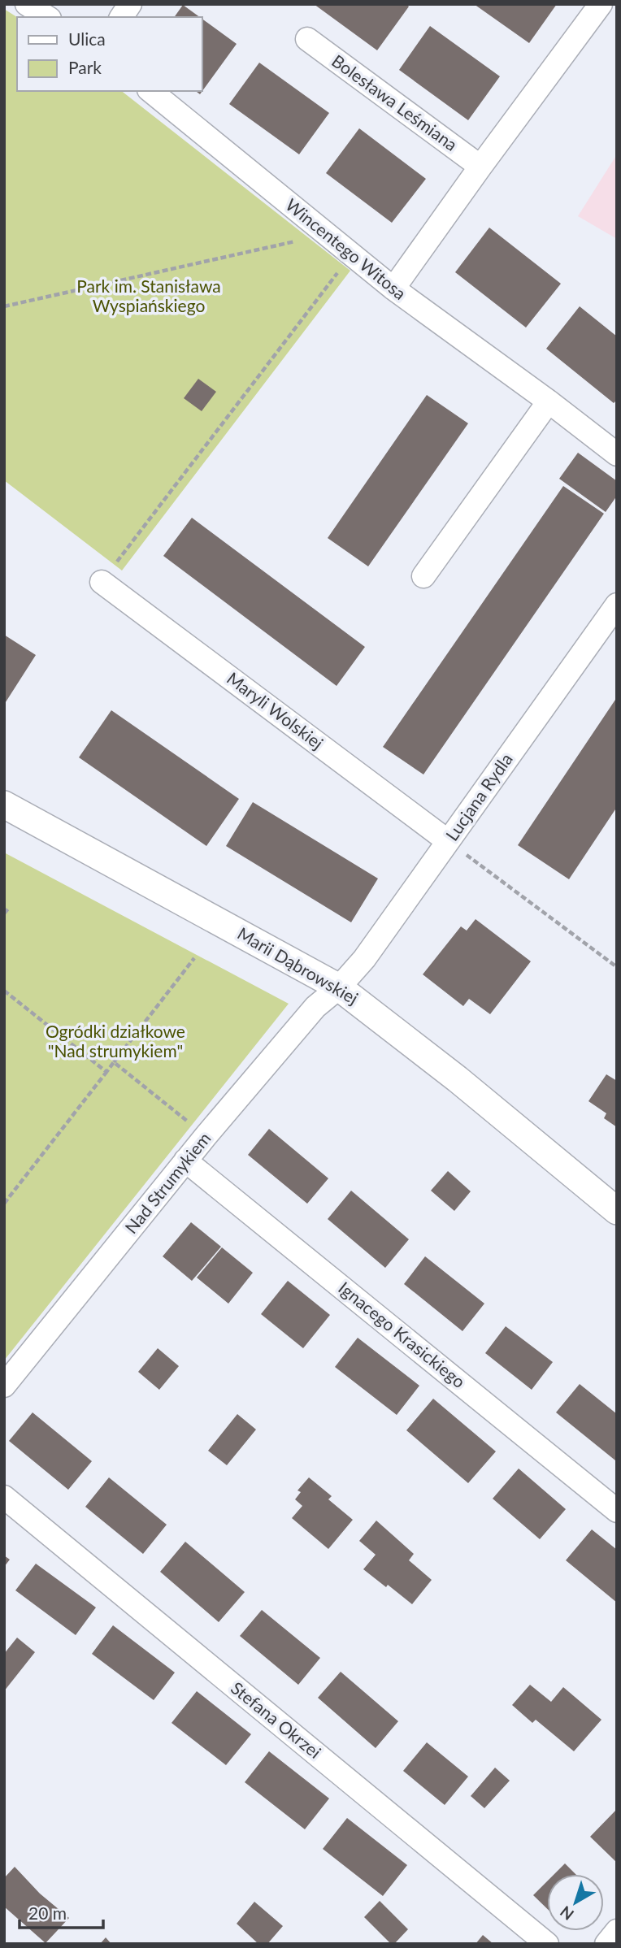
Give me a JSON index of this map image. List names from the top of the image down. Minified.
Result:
{"streets":{"street":["Bolesława Leśmiana","Wincentego Witosa","Maryli Wolskiej","Lucjana Rydla","Marii Dąbrowskiej","Nad Strumykiem","Ignacego Krasickiego","Stefana Okrzei"]},"crossings":[["Maryli Wolskiej","Lucjana Rydla"],["Lucjana Rydla","Marii Dąbrowskiej"],["Lucjana Rydla","Nad Strumykiem"],["Marii Dąbrowskiej","Nad Strumykiem"],["Nad Strumykiem","Ignacego Krasickiego"]],"parks":["Park im. Stanisława Wyspiańskiego","Ogródki działkowe \"Nad strumykiem\""],"legend":["Ulica","Park"],"scale_bar":"20 m","north":"bottom left"}
